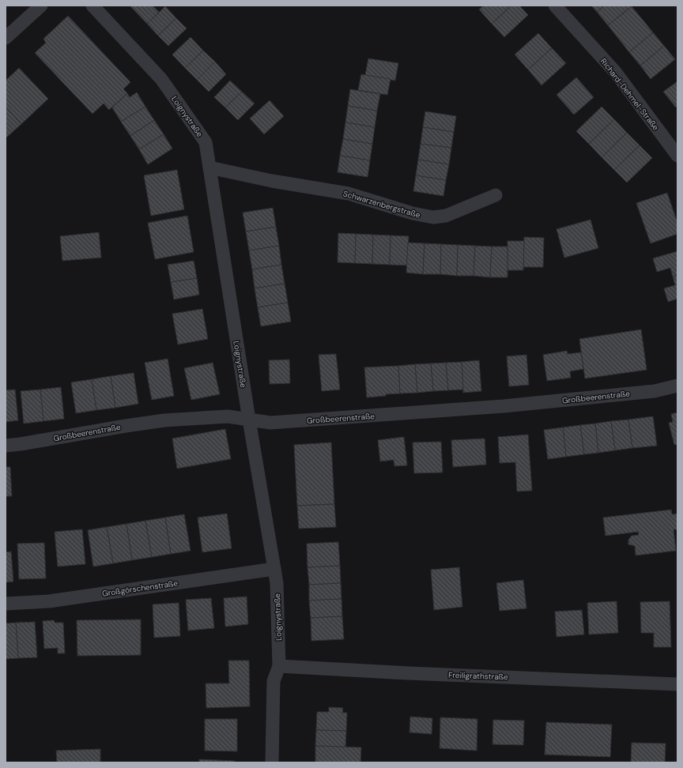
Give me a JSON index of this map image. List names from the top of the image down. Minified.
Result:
{"streets":{"street":["Richard-Dehmel-Straße","Loignystraße","Schwarzenbergstraße","Großbeerenstraße","Großgörschenstraße","Freiligrathstraße"]},"crossings":[["Loignystraße","Schwarzenbergstraße"],["Loignystraße","Großbeerenstraße"],["Loignystraße","Großgörschenstraße"],["Loignystraße","Freiligrathstraße"]]}
